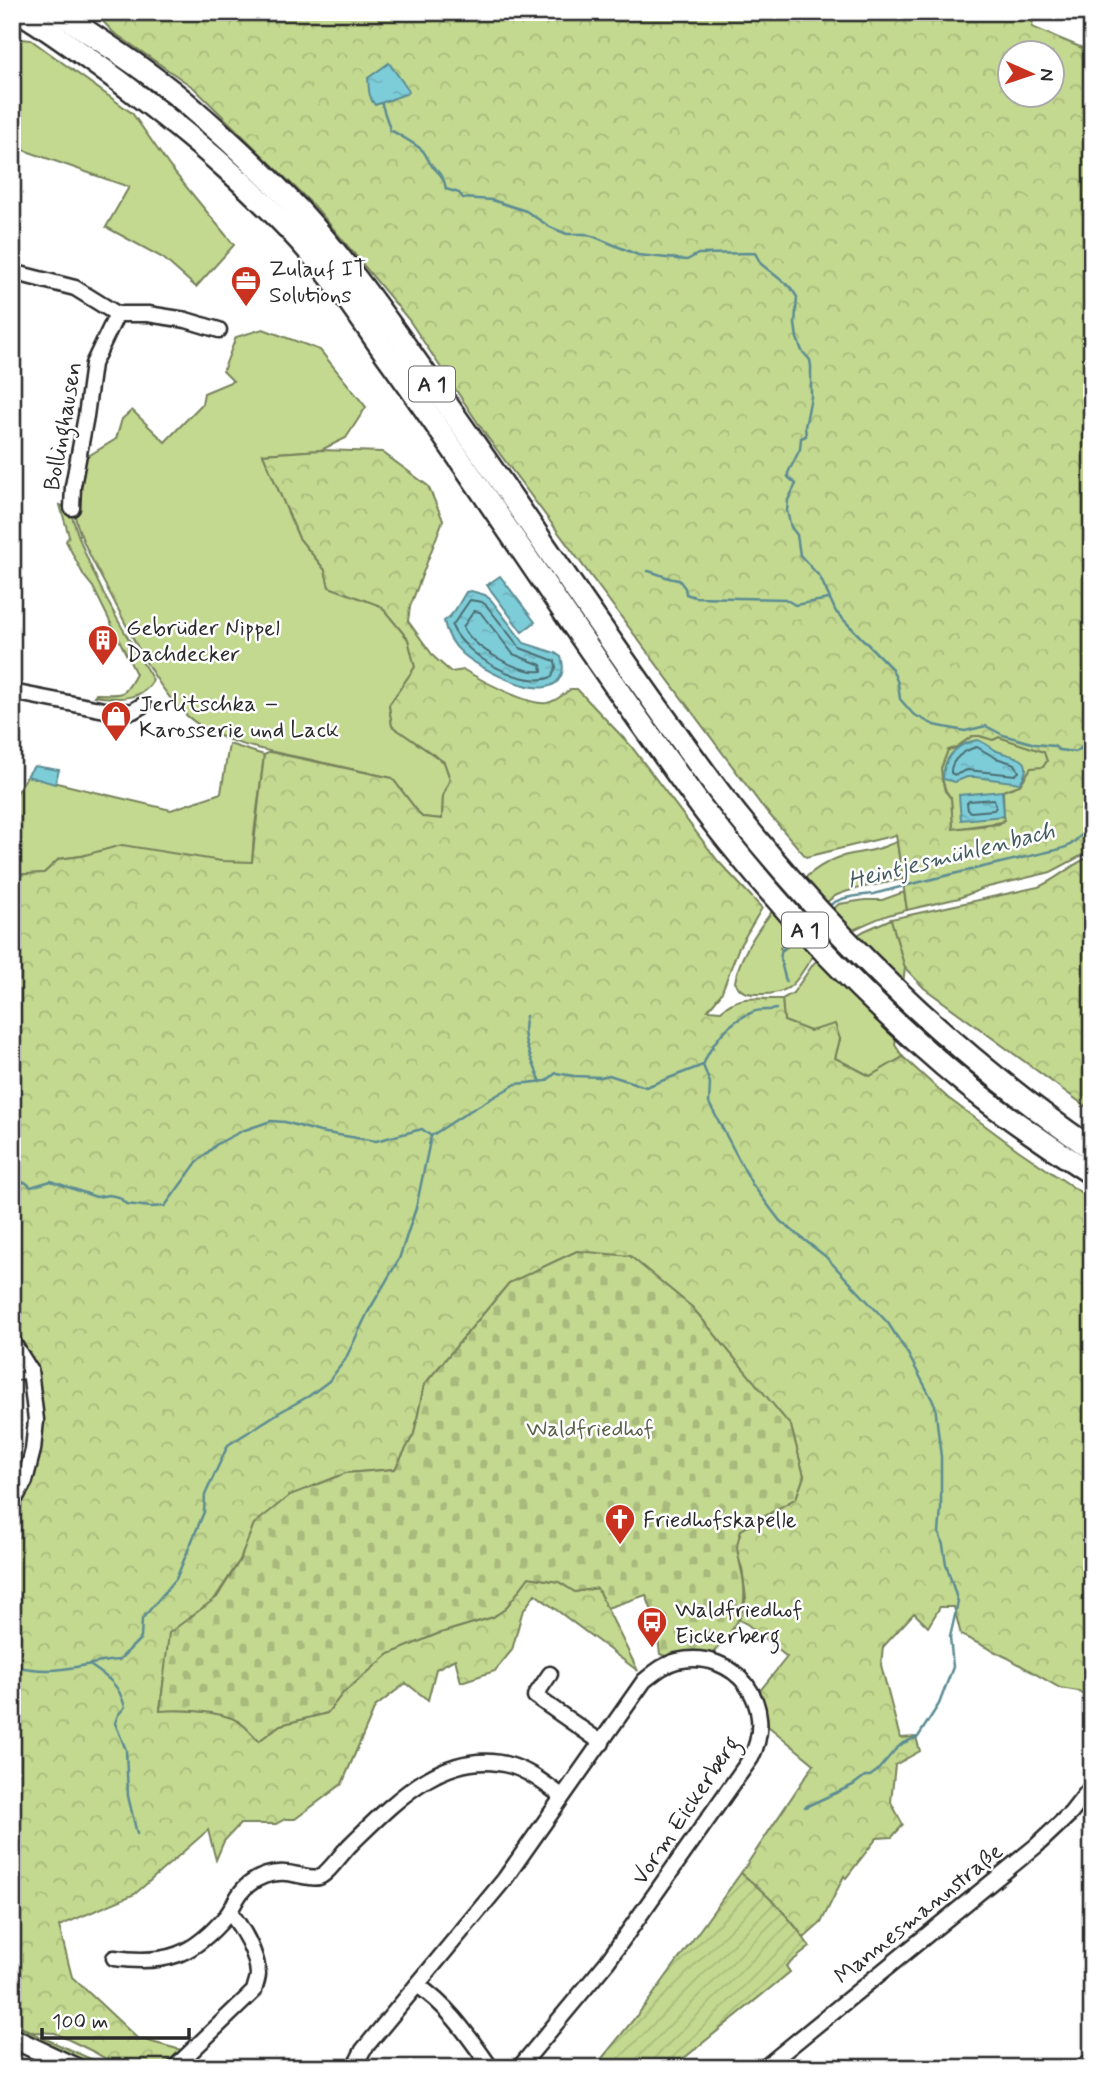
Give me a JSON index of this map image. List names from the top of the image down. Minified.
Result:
{"streets":{"highway":["A 1"],"street":["Bollinghausen","Vorm Eickerberg","Mannesmannstraße"]},"water":["Heintjesmühlenbach"],"parks":["Waldfriedhof"],"places":{"office":["Zulauf IT Solutions"],"building":["Gebrüder Nippel Dachdecker"],"shop":["Jerlitschka – Karosserie und Lack"],"church":["Friedhofskapelle"],"bus stop":["Waldfriedhof Eickerberg"]},"scale_bar":"100 m","north":"right"}
